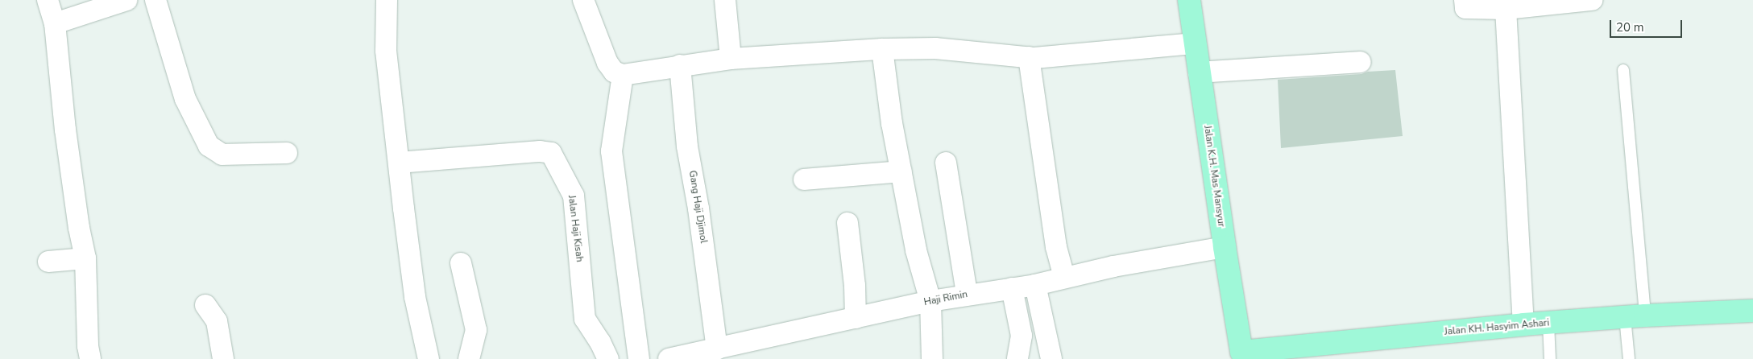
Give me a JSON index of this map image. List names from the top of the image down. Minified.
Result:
{"streets":{"main road":["Jalan K.H. Mas Mansyur","Jalan KH. Hasyim Ashari"],"street":["Gang Haji Djimol","Jalan Haji Kisah","Haji Rimin"]},"crossings":[["Jalan K.H. Mas Mansyur","Haji Rimin"],["Jalan K.H. Mas Mansyur","Jalan KH. Hasyim Ashari"],["Gang Haji Djimol","Haji Rimin"]],"scale_bar":"20 m"}
